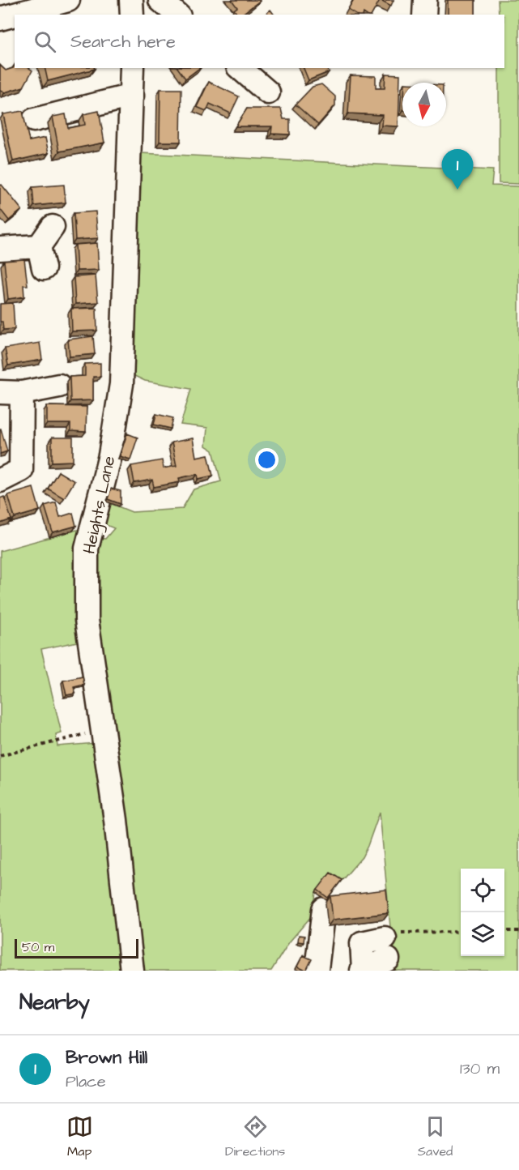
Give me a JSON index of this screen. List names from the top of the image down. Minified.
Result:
{"streets":{"street":["Heights Lane"]},"scale_bar":"50 m","north":"bottom","page":{"search":"Search here","pins":"1","scale":"50 m","heading":"Nearby","list":[{"mark":"1","name":"Brown Hill","note":"Place","value":"130 m"}],"nav":["Map","Directions","Saved"]}}
